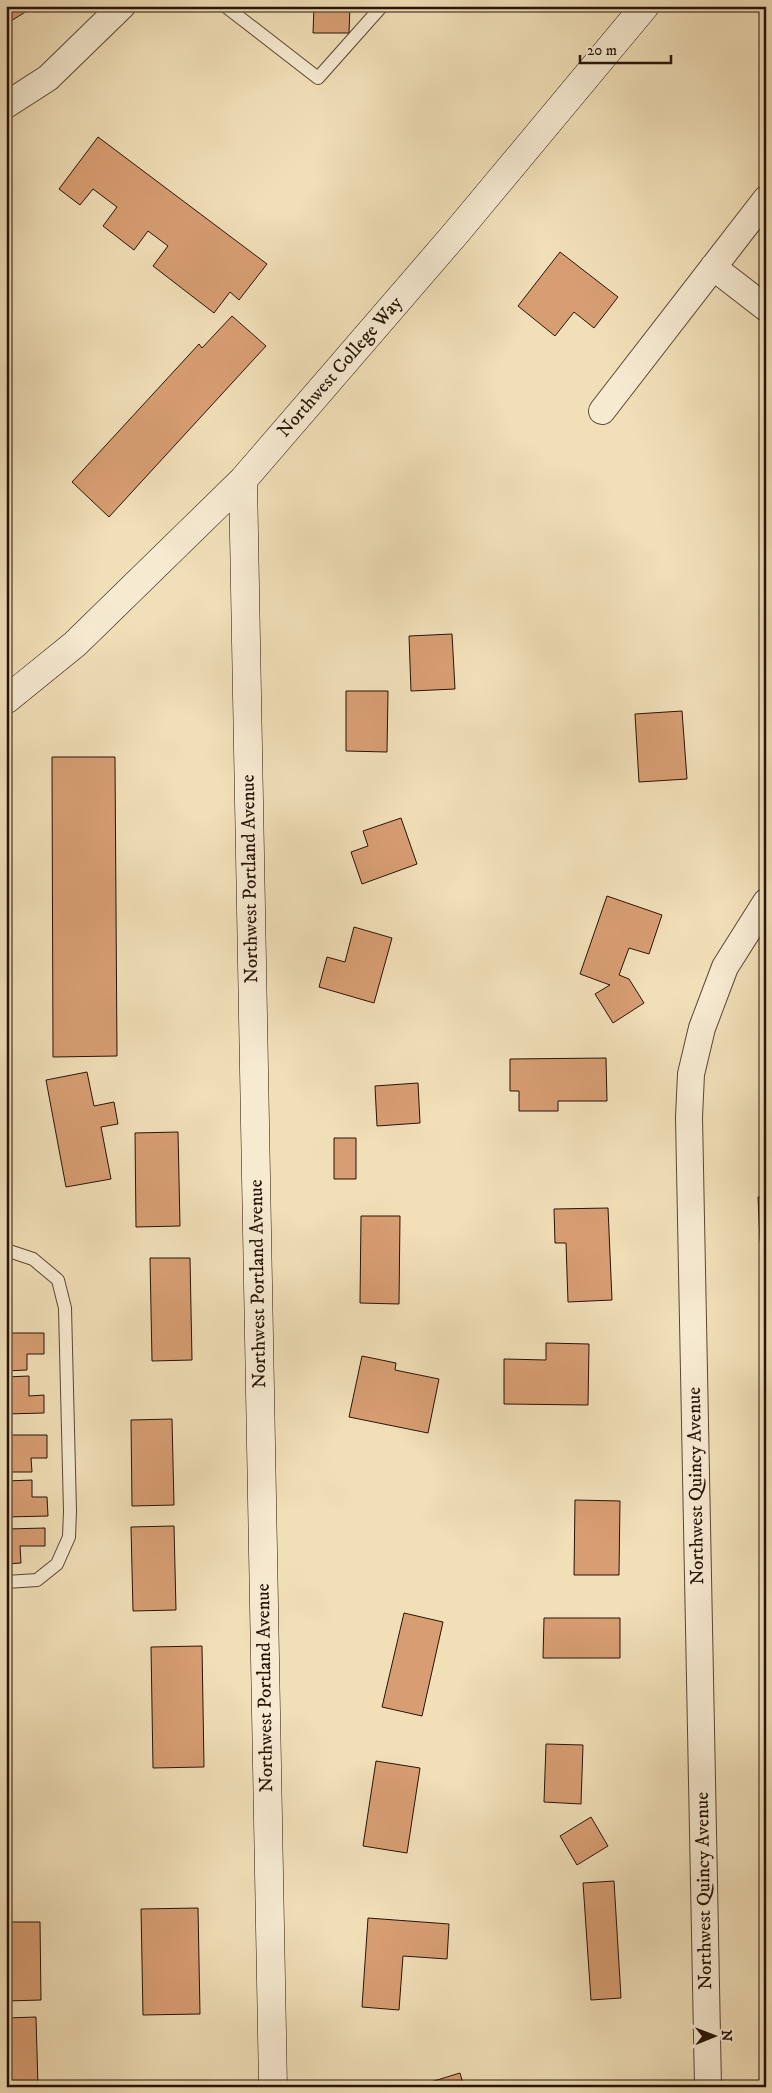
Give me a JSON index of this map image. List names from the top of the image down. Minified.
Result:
{"streets":{"street":["Northwest College Way","Northwest Portland Avenue","Northwest Quincy Avenue"]},"crossings":[["Northwest College Way","Northwest Portland Avenue"]],"scale_bar":"20 m","north":"right"}
